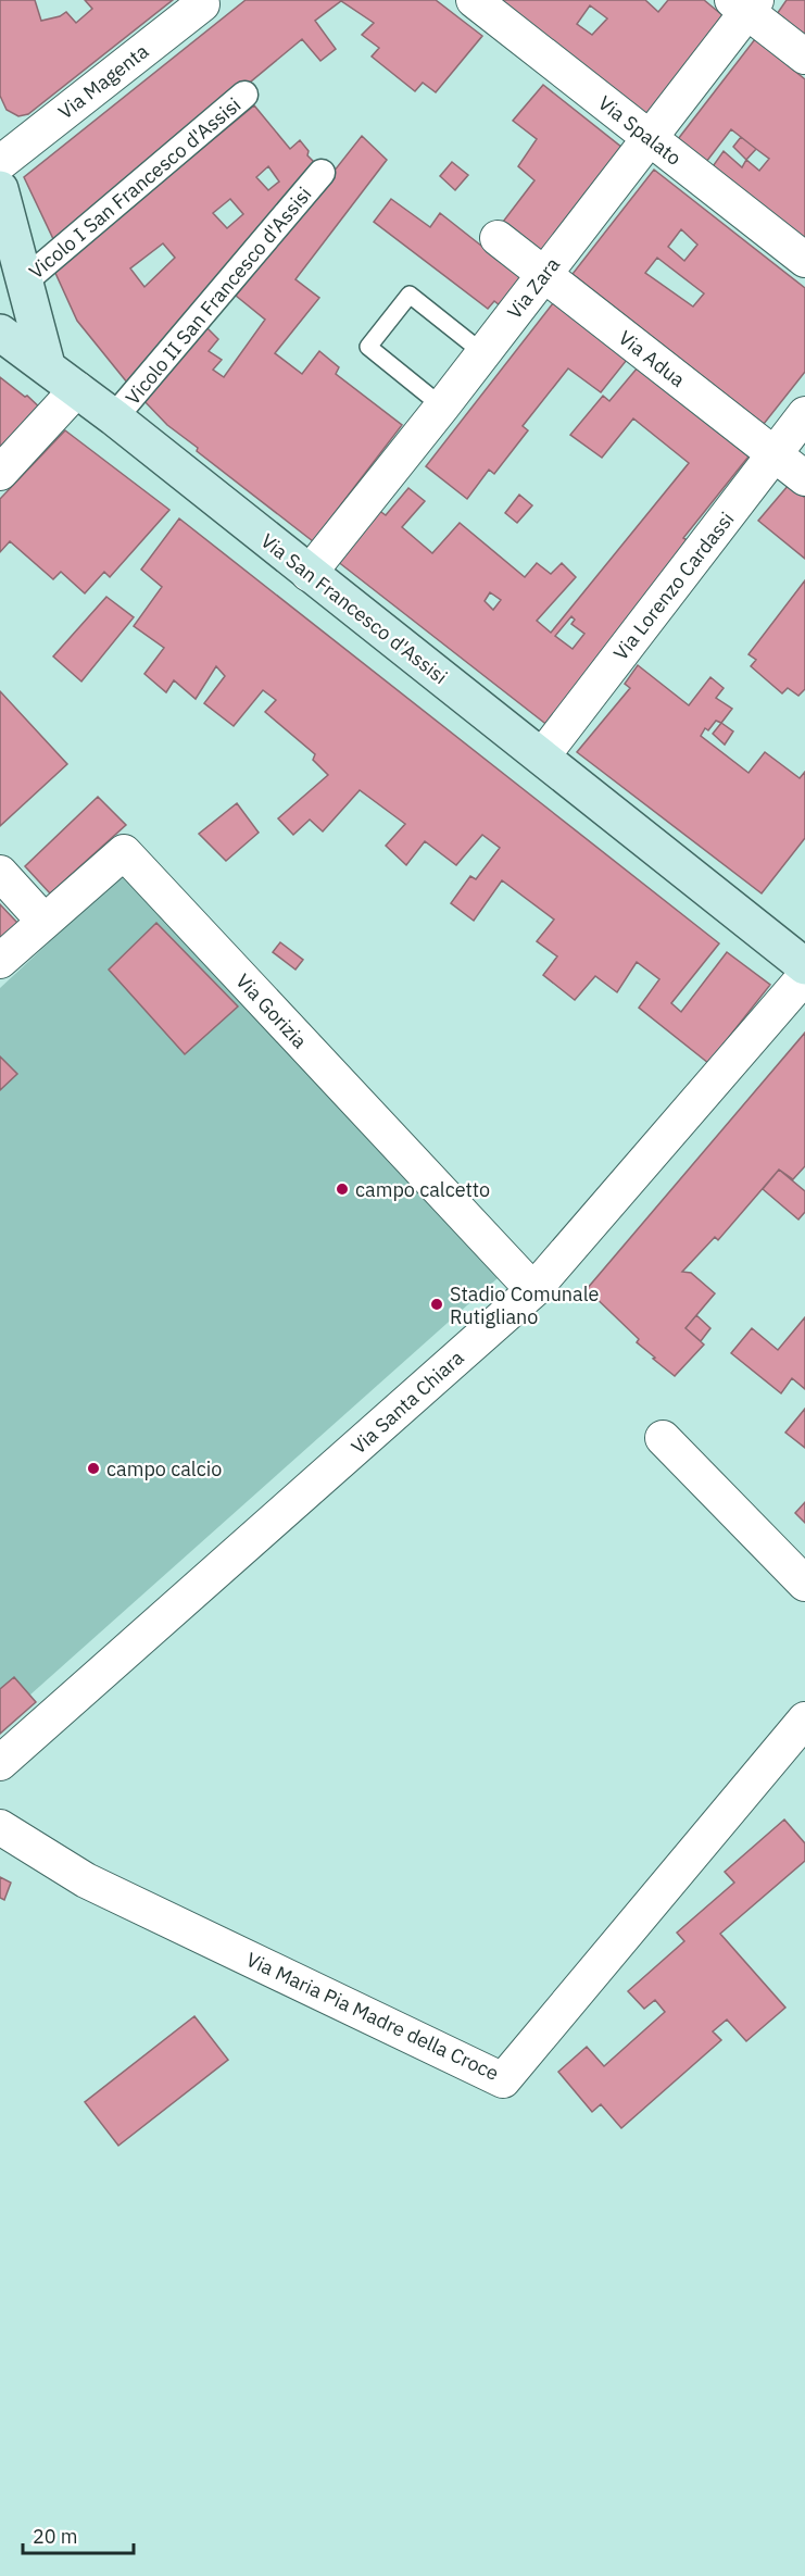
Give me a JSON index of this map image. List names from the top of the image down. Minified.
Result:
{"streets":{"main road":["Via San Francesco d'Assisi"],"street":["Via Magenta","Via Spalato","Vicolo I San Francesco d'Assisi","Via Zara","Vicolo II San Francesco d'Assisi","Via Adua","Via Lorenzo Cardassi","Via Gorizia","Via Santa Chiara","Via Maria Pia Madre della Croce"]},"crossings":[["Via Spalato","Via Zara"],["Via Zara","Via Adua"],["Via Zara","Via San Francesco d'Assisi"],["Vicolo II San Francesco d'Assisi","Via San Francesco d'Assisi"],["Via Adua","Via Lorenzo Cardassi"],["Via Lorenzo Cardassi","Via San Francesco d'Assisi"],["Via Gorizia","Via Santa Chiara"]],"places":["campo calcetto","Stadio Comunale Rutigliano","campo calcio"],"scale_bar":"20 m"}
